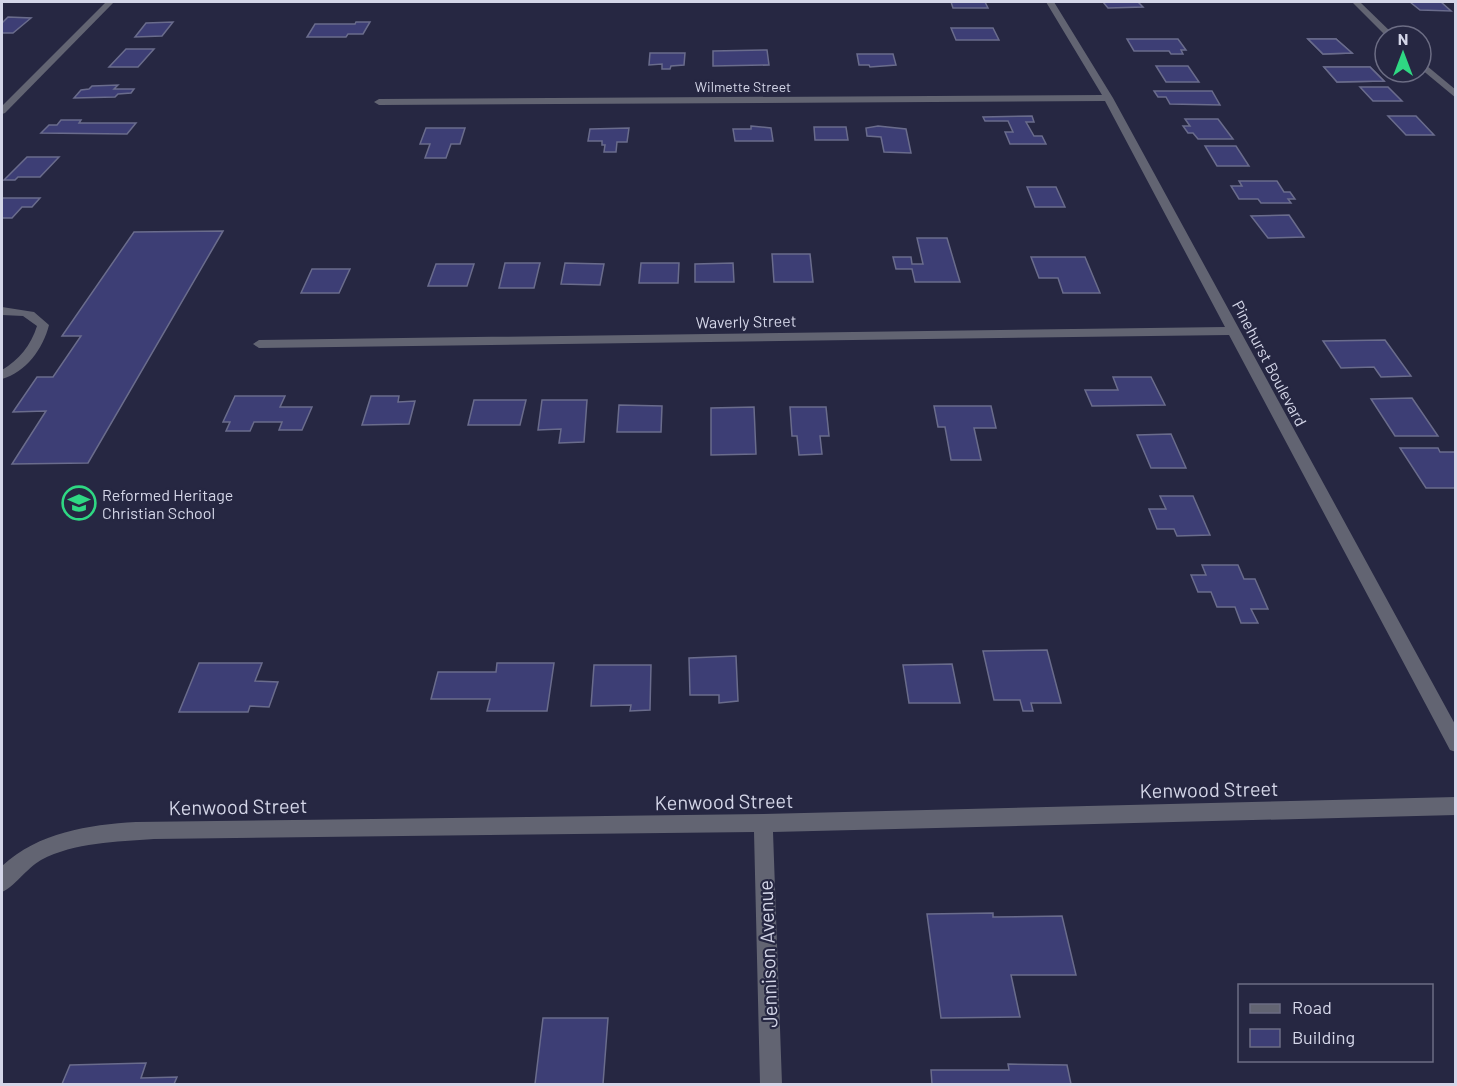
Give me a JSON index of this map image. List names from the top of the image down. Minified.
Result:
{"streets":{"street":["Wilmette Street","Waverly Street","Pinehurst Boulevard","Kenwood Street","Jennison Avenue"]},"crossings":[["Wilmette Street","Pinehurst Boulevard"],["Waverly Street","Pinehurst Boulevard"],["Kenwood Street","Jennison Avenue"]],"places":{"school or university":["Reformed Heritage Christian School"]},"legend":["Road","Building"],"north":"top"}
